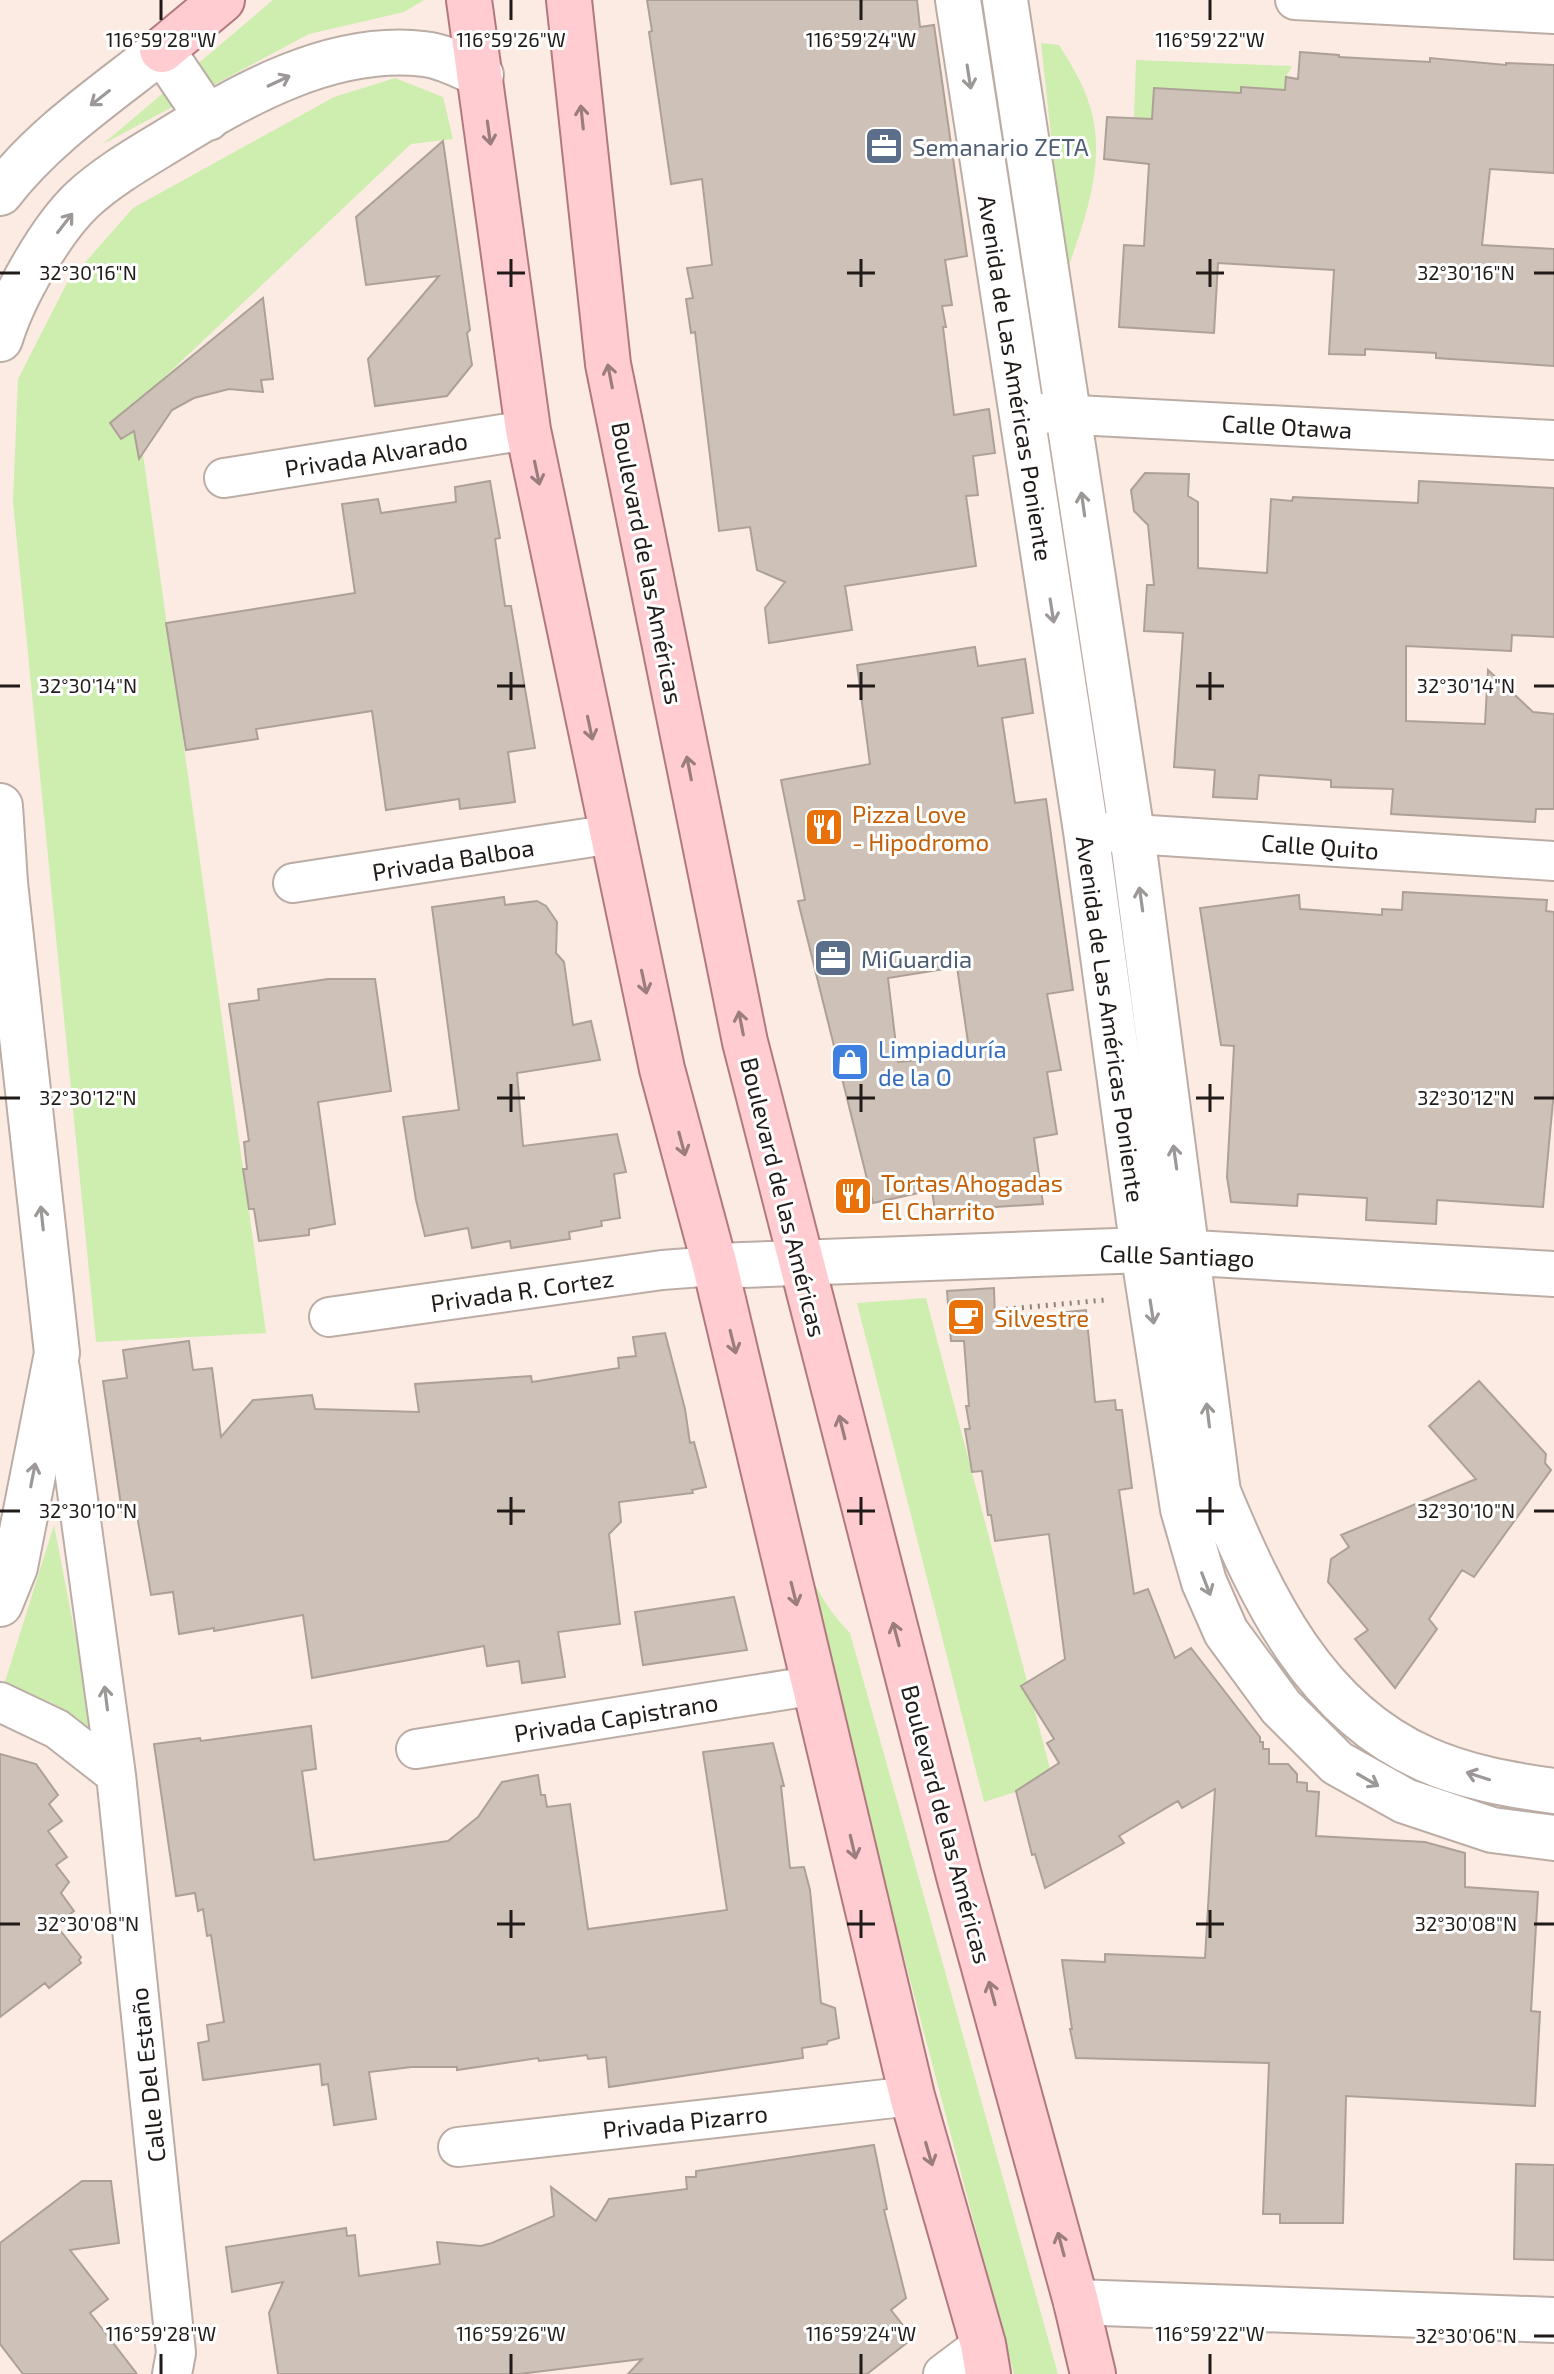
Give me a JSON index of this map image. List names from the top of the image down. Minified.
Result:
{"streets":{"main road":["Boulevard de las Américas"],"street":["Avenida de Las Américas Poniente","Calle Otawa","Privada Alvarado","Calle Quito","Privada Balboa","Calle Santiago","Privada R. Cortez","Privada Capistrano","Calle Del Estaño","Privada Pizarro"]},"crossings":[["Avenida de Las Américas Poniente","Calle Otawa"],["Avenida de Las Américas Poniente","Calle Quito"],["Avenida de Las Américas Poniente","Calle Santiago"],["Boulevard de las Américas","Calle Santiago"],["Calle Santiago","Privada R. Cortez"]],"places":{"office":["Semanario ZETA","MiGuardia"],"restaurant":["Pizza Love - Hipodromo","Tortas Ahogadas El Charrito"],"shop":["Limpiaduría de la O"],"cafe":["Silvestre"]},"coordinates":["116°59'28\"W","116°59'26\"W","116°59'24\"W","116°59'22\"W","32°30'16\"N","32°30'14\"N","32°30'12\"N","32°30'10\"N","32°30'08\"N","32°30'06\"N"]}
